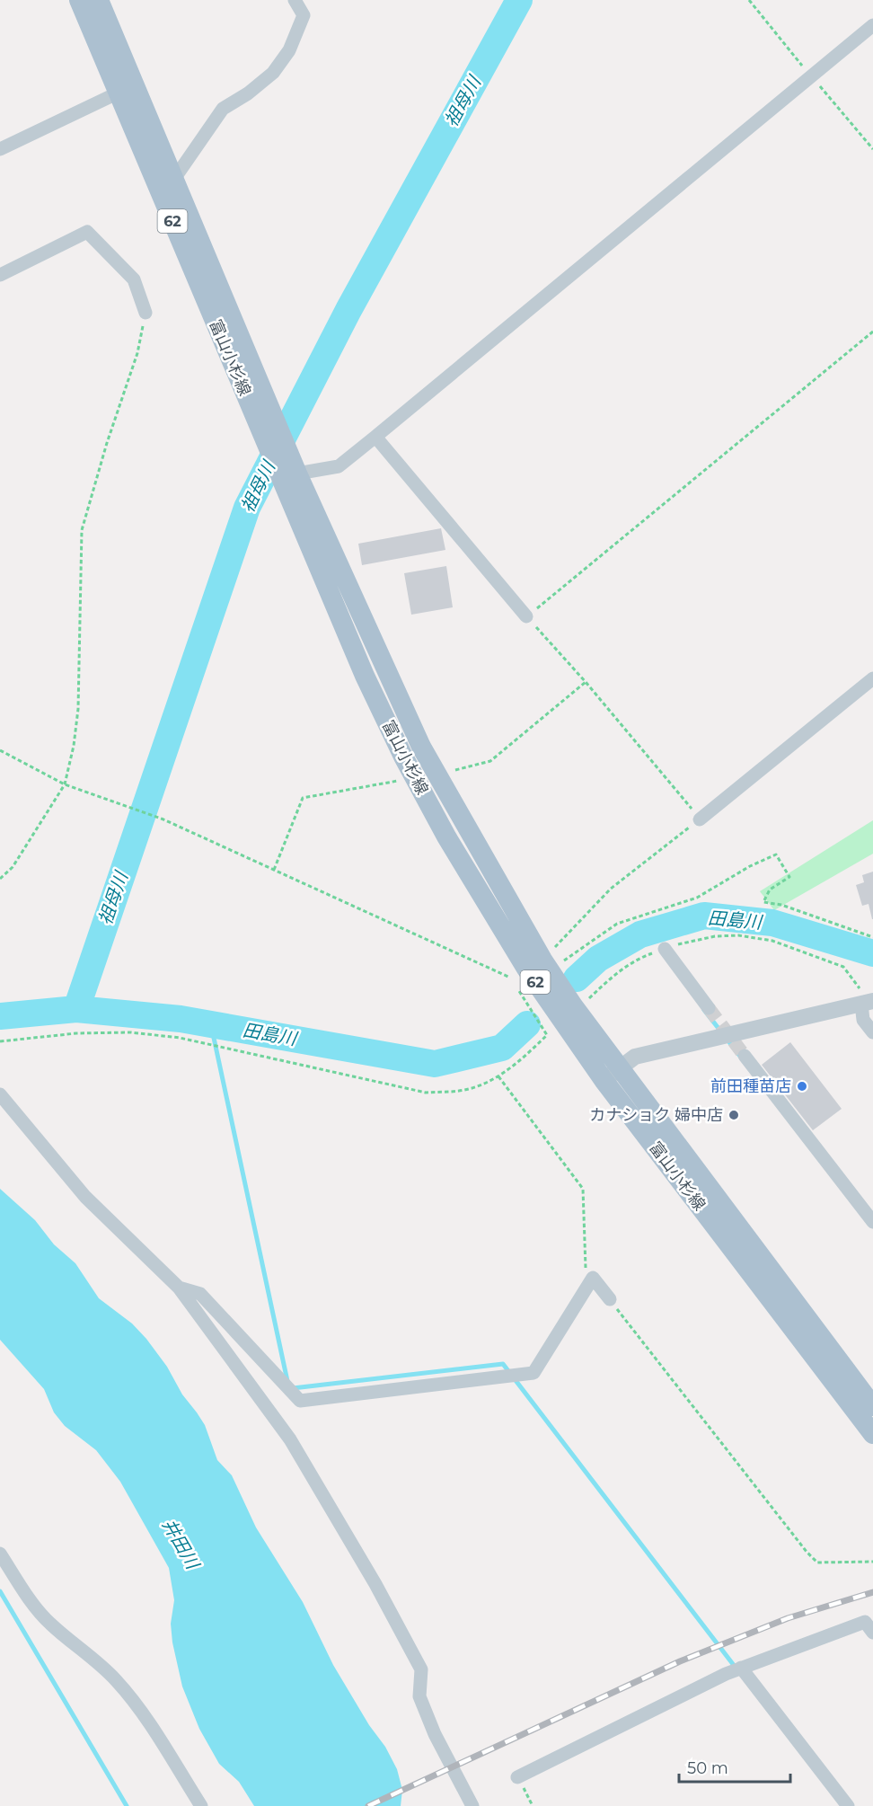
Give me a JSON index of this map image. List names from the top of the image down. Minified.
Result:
{"streets":{"main road":["62","富山小杉線"]},"water":["祖母川","田島川","井田川"],"places":["前田種苗店","カナショク 婦中店"],"scale_bar":"50 m"}
